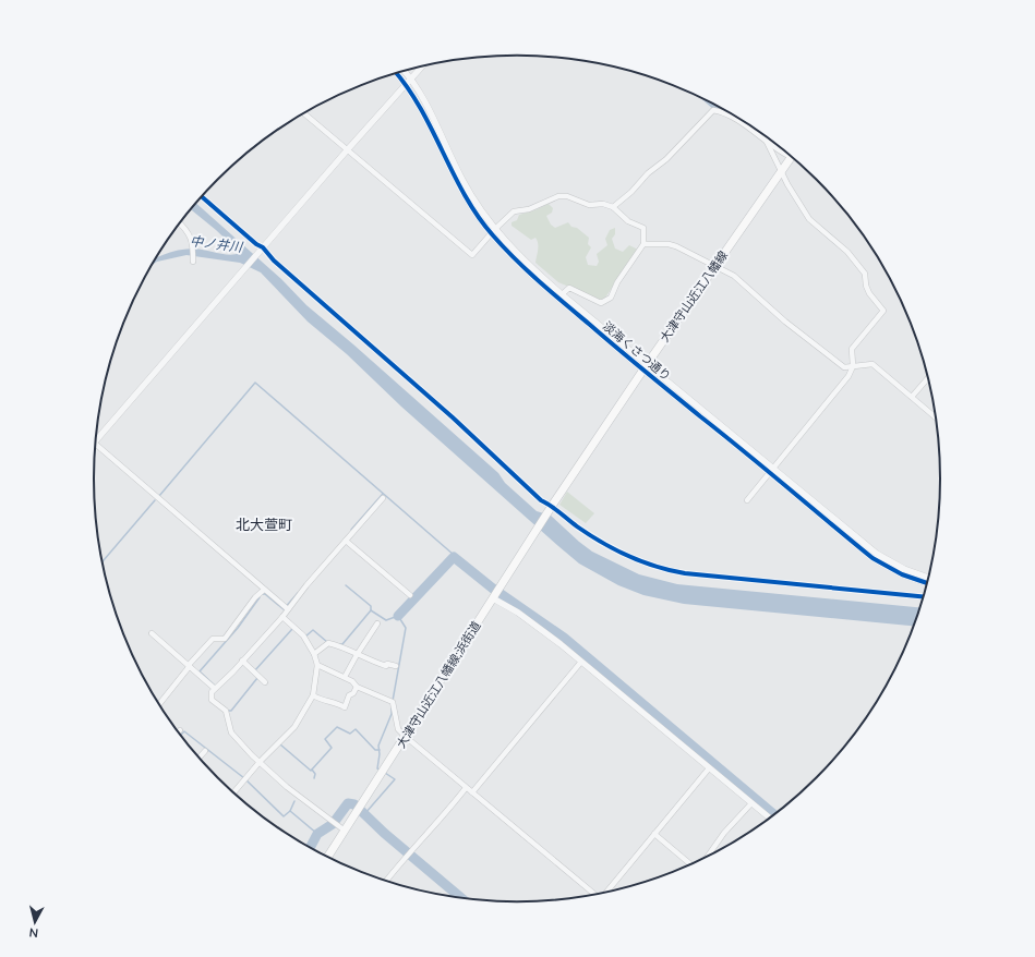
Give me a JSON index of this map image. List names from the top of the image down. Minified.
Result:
{"streets":{"main road":["大津守山近江八幡線","大津守山近江八幡線;浜街道"],"street":["淡海くさつ通り"]},"crossings":[["大津守山近江八幡線","淡海くさつ通り"],["大津守山近江八幡線","大津守山近江八幡線;浜街道"]],"districts":["北大萱町"],"water":["中ノ井川"],"north":"bottom"}
